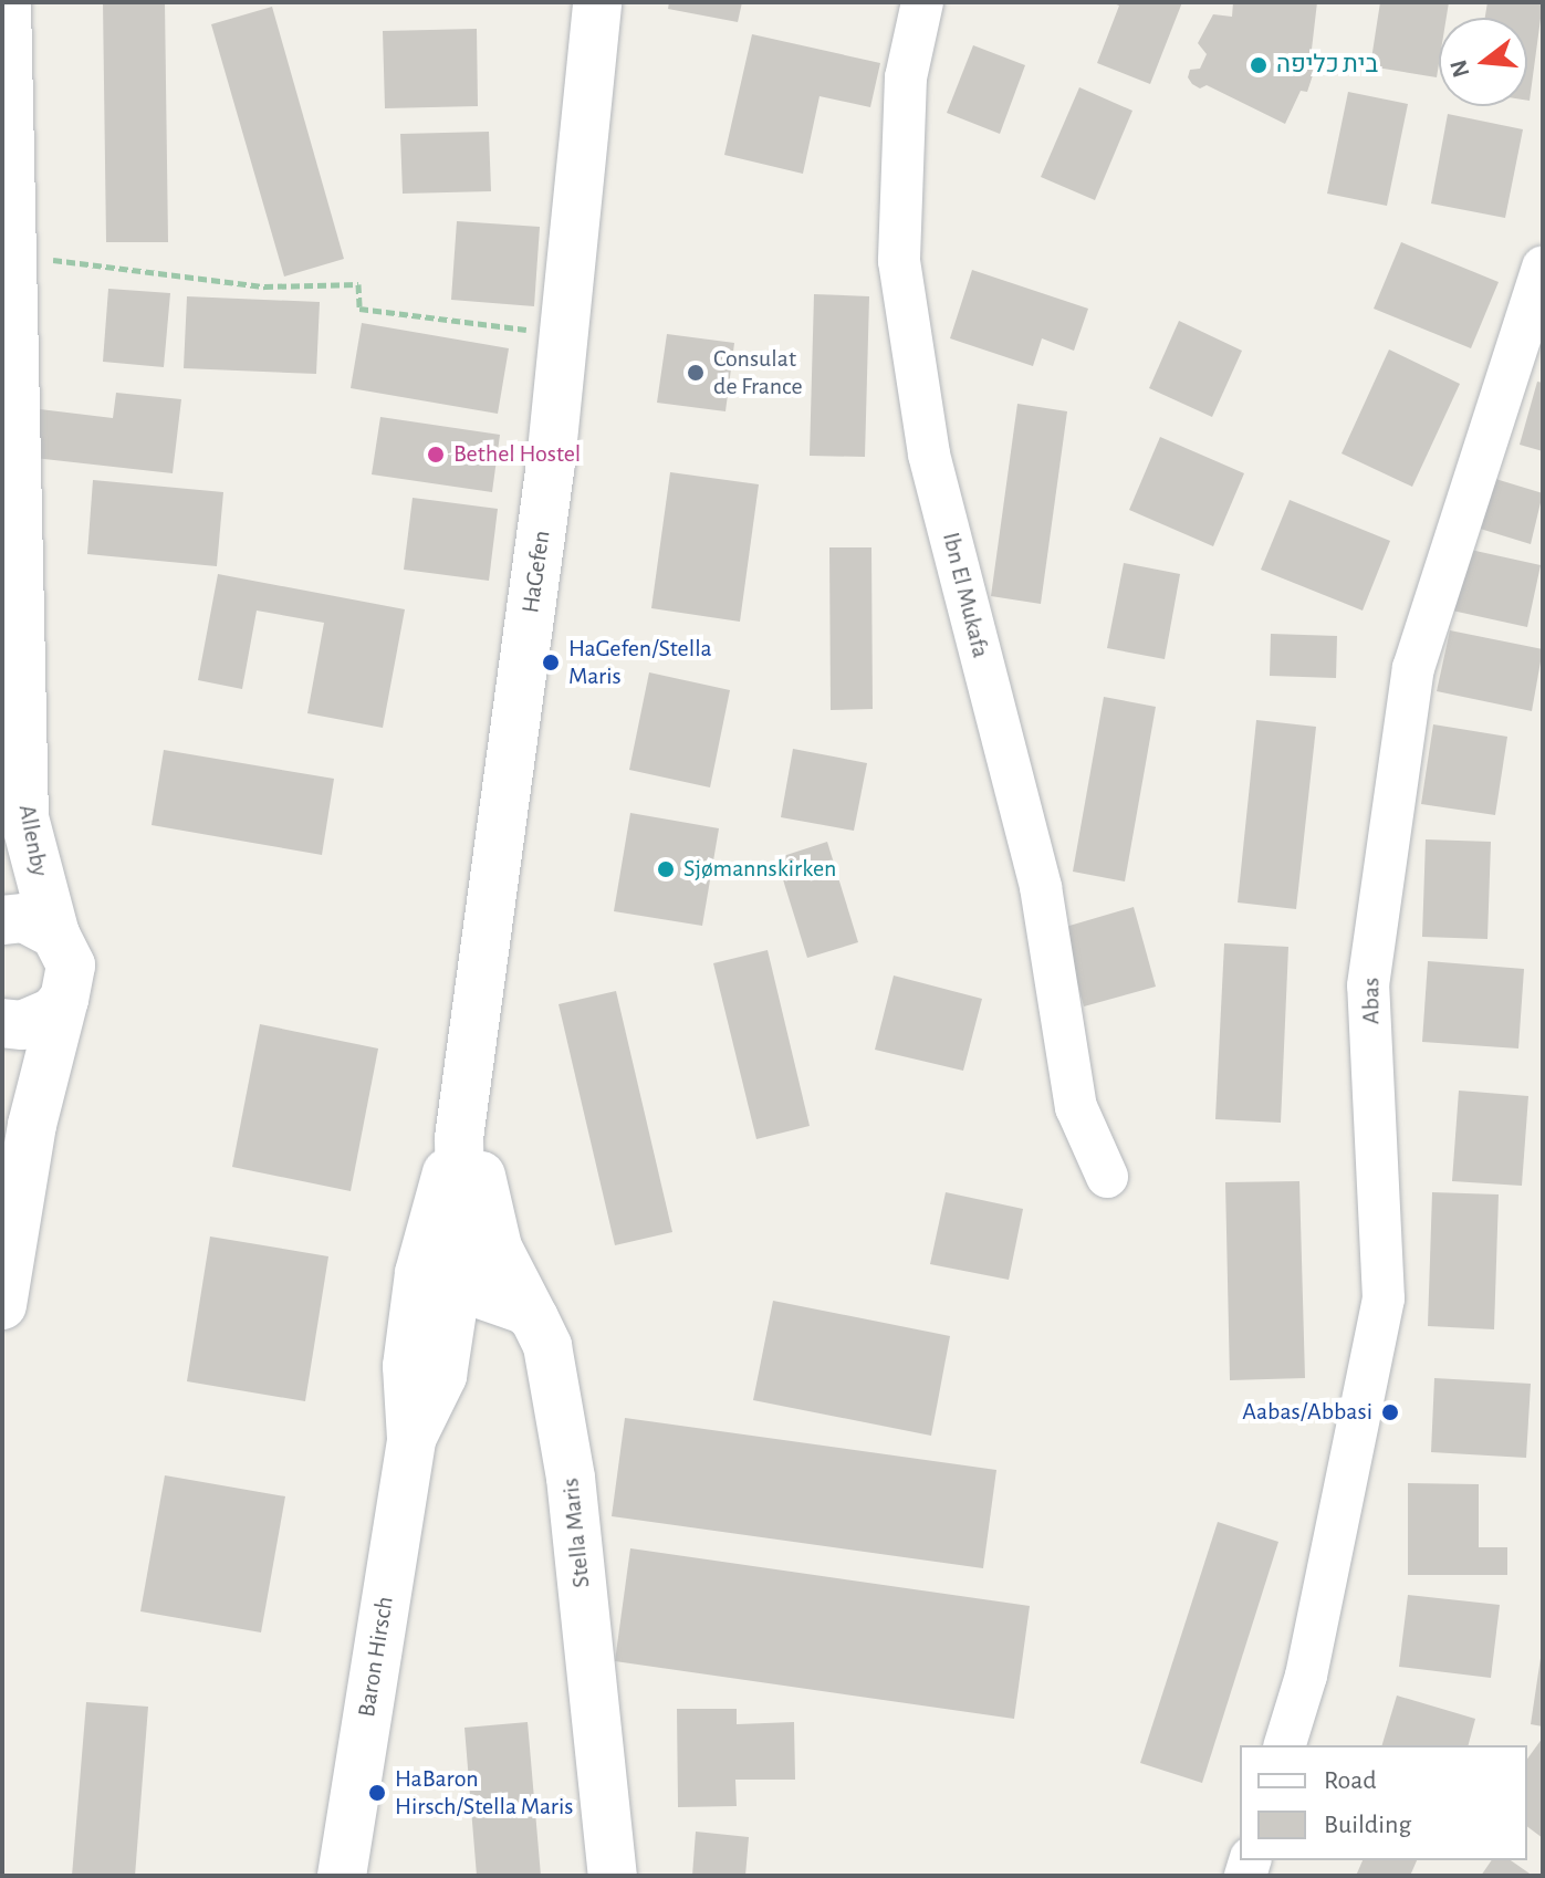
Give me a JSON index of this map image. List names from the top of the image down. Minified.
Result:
{"streets":{"street":["HaGefen","Ibn El Mukafa","Allenby","Abas","Stella Maris","Baron Hirsch"]},"crossings":[["HaGefen","Stella Maris"],["HaGefen","Baron Hirsch"]],"places":["בית כליפה","Consulat de France","Bethel Hostel","HaGefen/Stella Maris","Sjømannskirken","Aabas/Abbasi","HaBaron Hirsch/Stella Maris"],"legend":["Road","Building"],"north":"left"}
